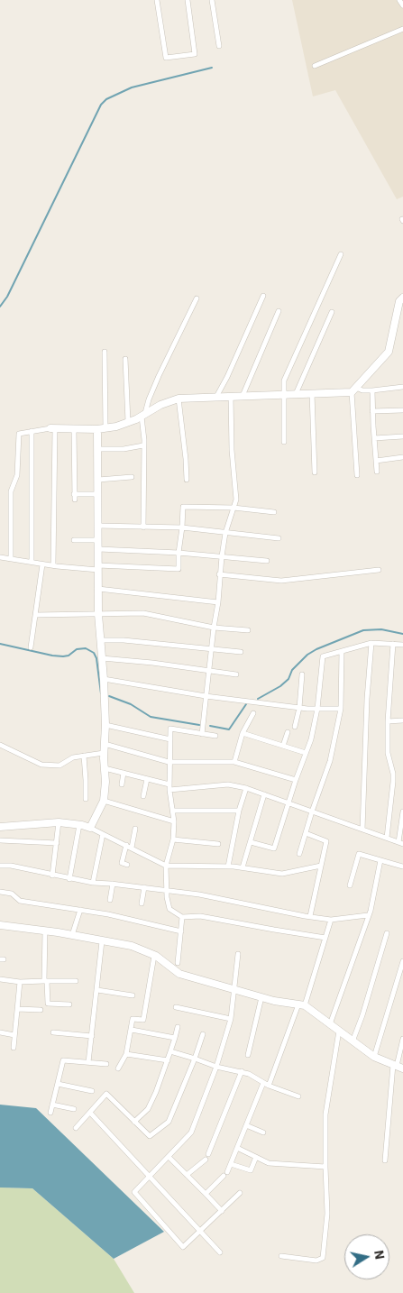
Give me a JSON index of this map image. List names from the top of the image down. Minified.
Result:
{"north":"right"}
